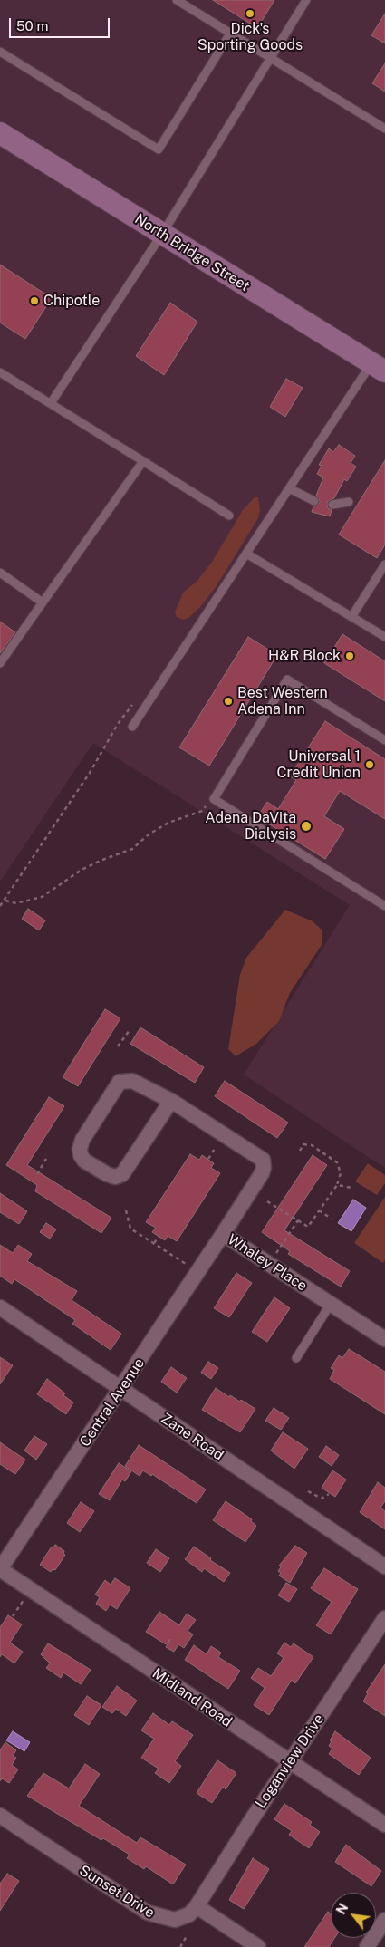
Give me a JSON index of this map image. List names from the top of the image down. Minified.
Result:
{"streets":{"main road":["North Bridge Street"],"street":["Whaley Place","Central Avenue","Zane Road","Midland Road","Loganview Drive","Sunset Drive"]},"crossings":[["Whaley Place","Central Avenue"],["Central Avenue","Zane Road"],["Central Avenue","Midland Road"],["Midland Road","Loganview Drive"],["Loganview Drive","Sunset Drive"]],"places":["Dick's Sporting Goods","Chipotle","H&R Block","Best Western Adena Inn","Universal 1 Credit Union","Adena DaVita Dialysis"],"scale_bar":"50 m","north":"top left"}
